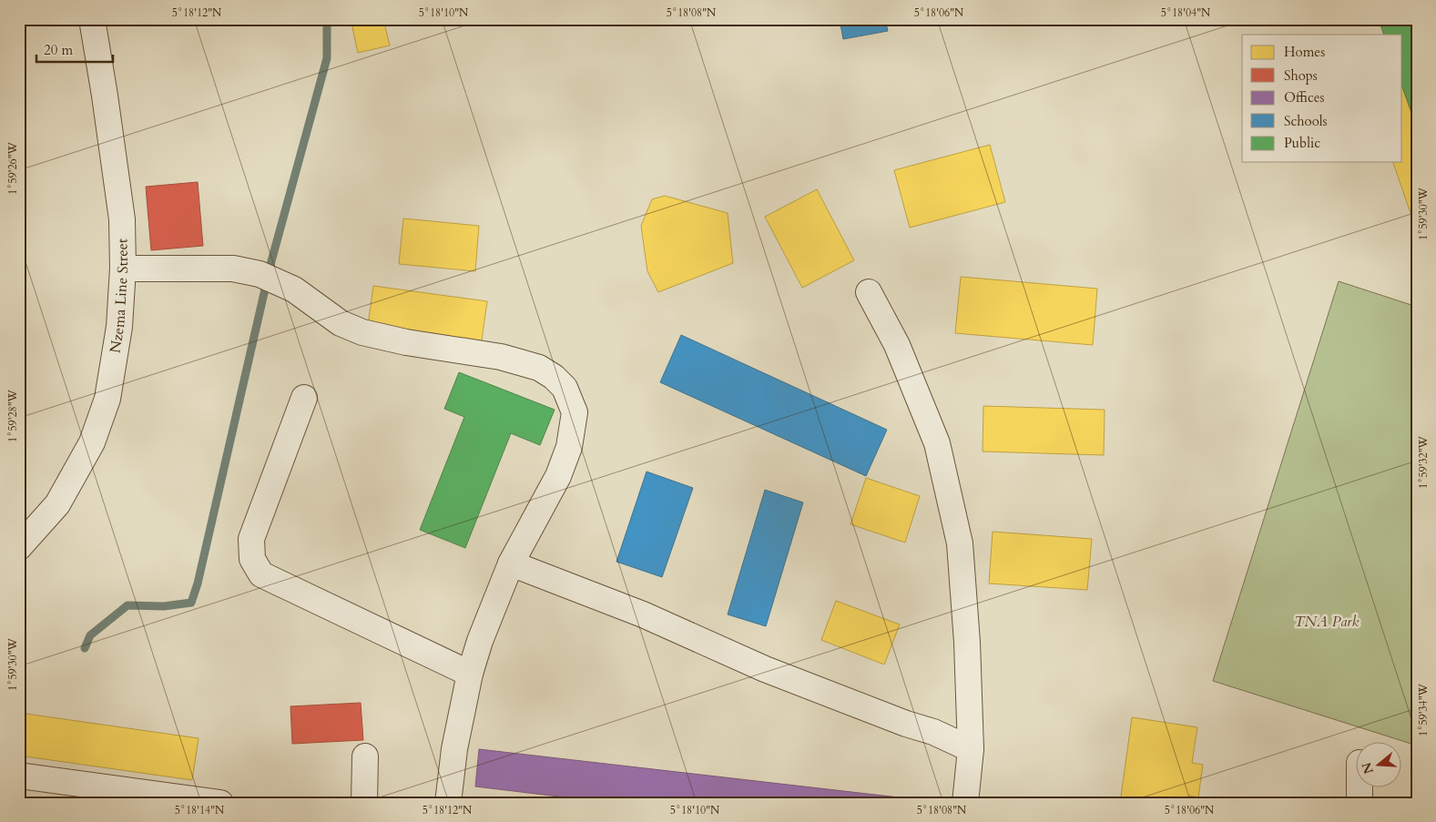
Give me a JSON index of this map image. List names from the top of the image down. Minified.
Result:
{"streets":{"street":["Nzema Line Street"]},"parks":["TNA Park"],"legend":["Homes","Shops","Offices","Schools","Public"],"scale_bar":"20 m","north":"left","coordinates":["5°18'12\"N","5°18'10\"N","5°18'08\"N","5°18'06\"N","5°18'04\"N","1°59'26\"W","1°59'30\"W","1°59'28\"W","1°59'32\"W","1°59'34\"W","5°18'14\"N"]}
